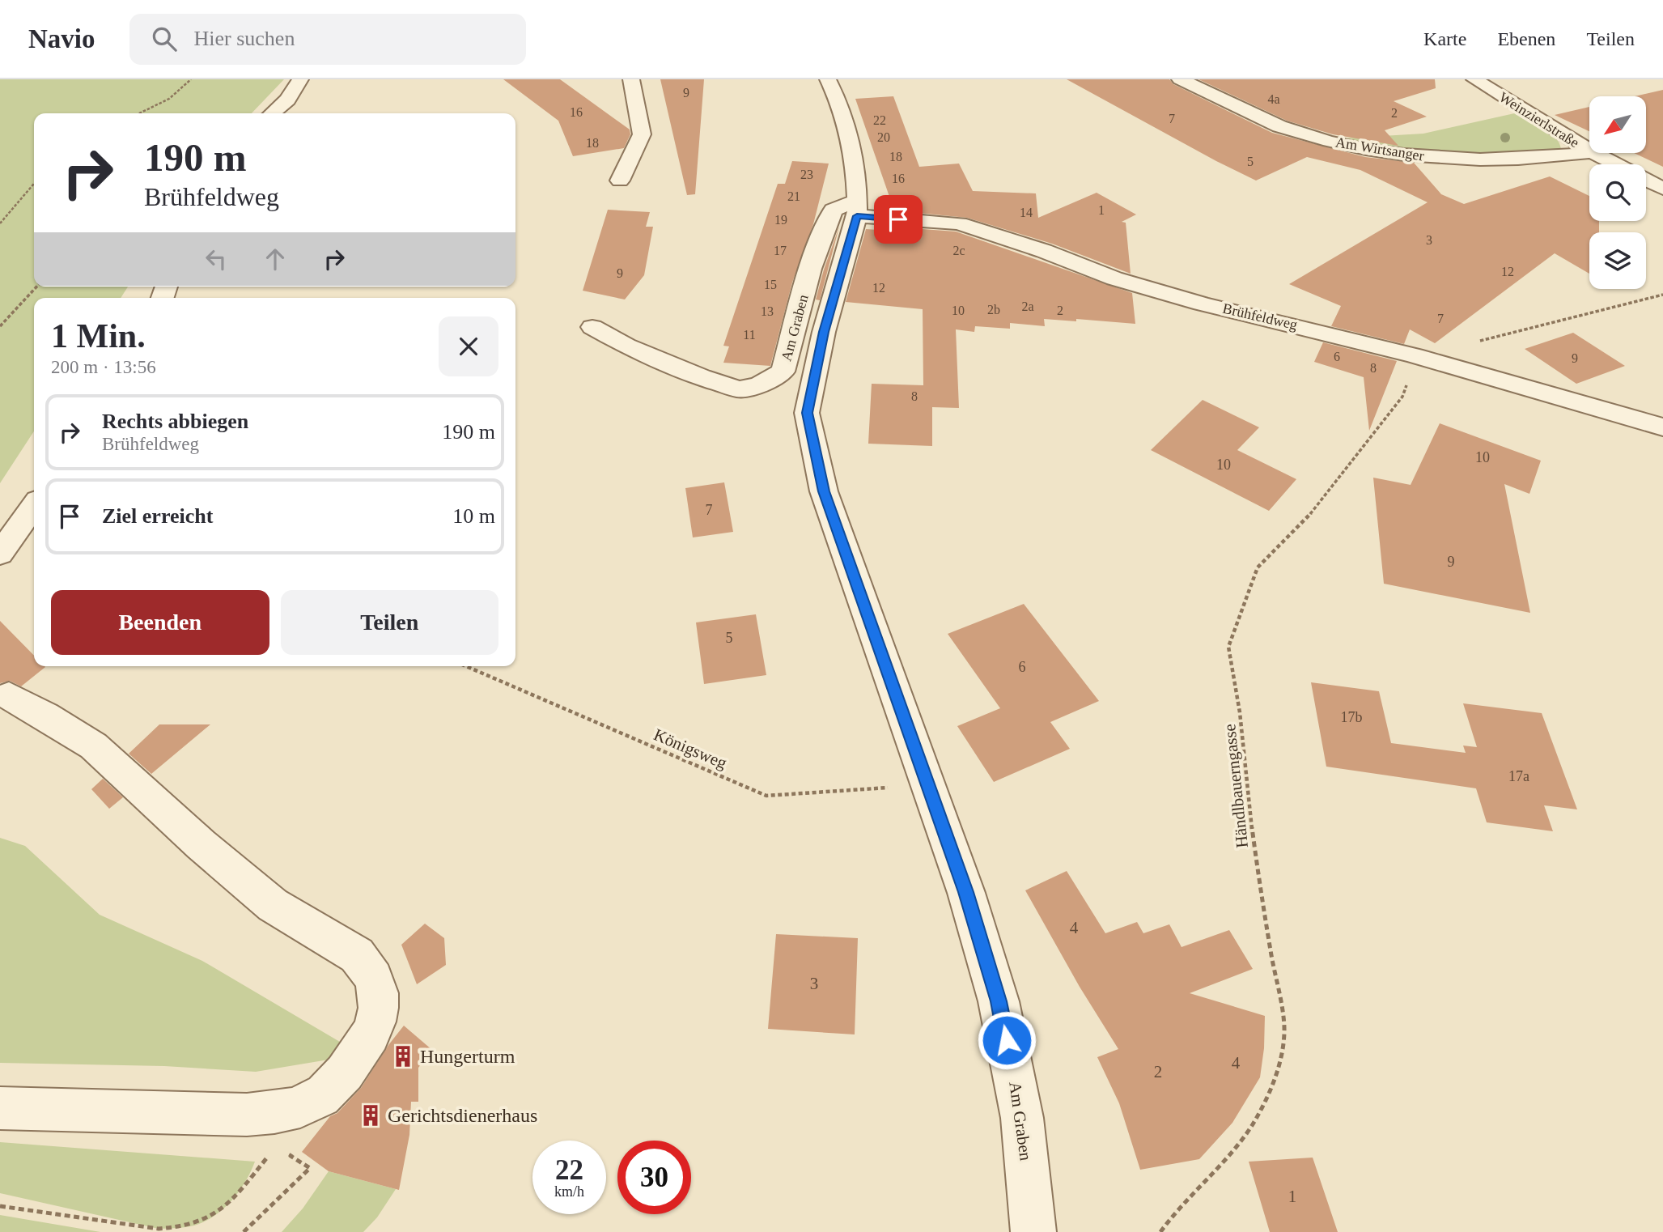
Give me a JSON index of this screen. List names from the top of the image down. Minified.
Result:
{"streets":{"street":["Weinzierlstraße","Am Wirtsanger","Brühfeldweg","Am Graben"],"path":["Königsweg","Händlbauerngasse"]},"crossings":[["Brühfeldweg","Am Graben"],["Brühfeldweg","Händlbauerngasse"],["Am Graben","Königsweg"]],"places":{"building":["Hungerturm","Gerichtsdienerhaus"]},"house_numbers":["9","4a","16","2","7","22","20","18","18","5","23","16","21","1","14","19","3","17","2c","12","9","15","12","2a","2b","10","2","13","7","11","6","9","8","8","10","10","7","9","5","6","17b","17a","4","3","4","2","1"],"north":"bottom left","page":{"header":"Navio","search":"Hier suchen","nav":["Karte","Ebenen","Teilen"],"turn":["190 m","Brühfeldweg"],"heading":["1 Min.","200 m · 13:56"],"list":[{"name":"Rechts abbiegen","note":"Brühfeldweg","value":"190 m"},{"name":"Ziel erreicht","value":"10 m"}],"buttons":["Beenden","Teilen"],"speed":"22 km/h","limit":"30"}}
